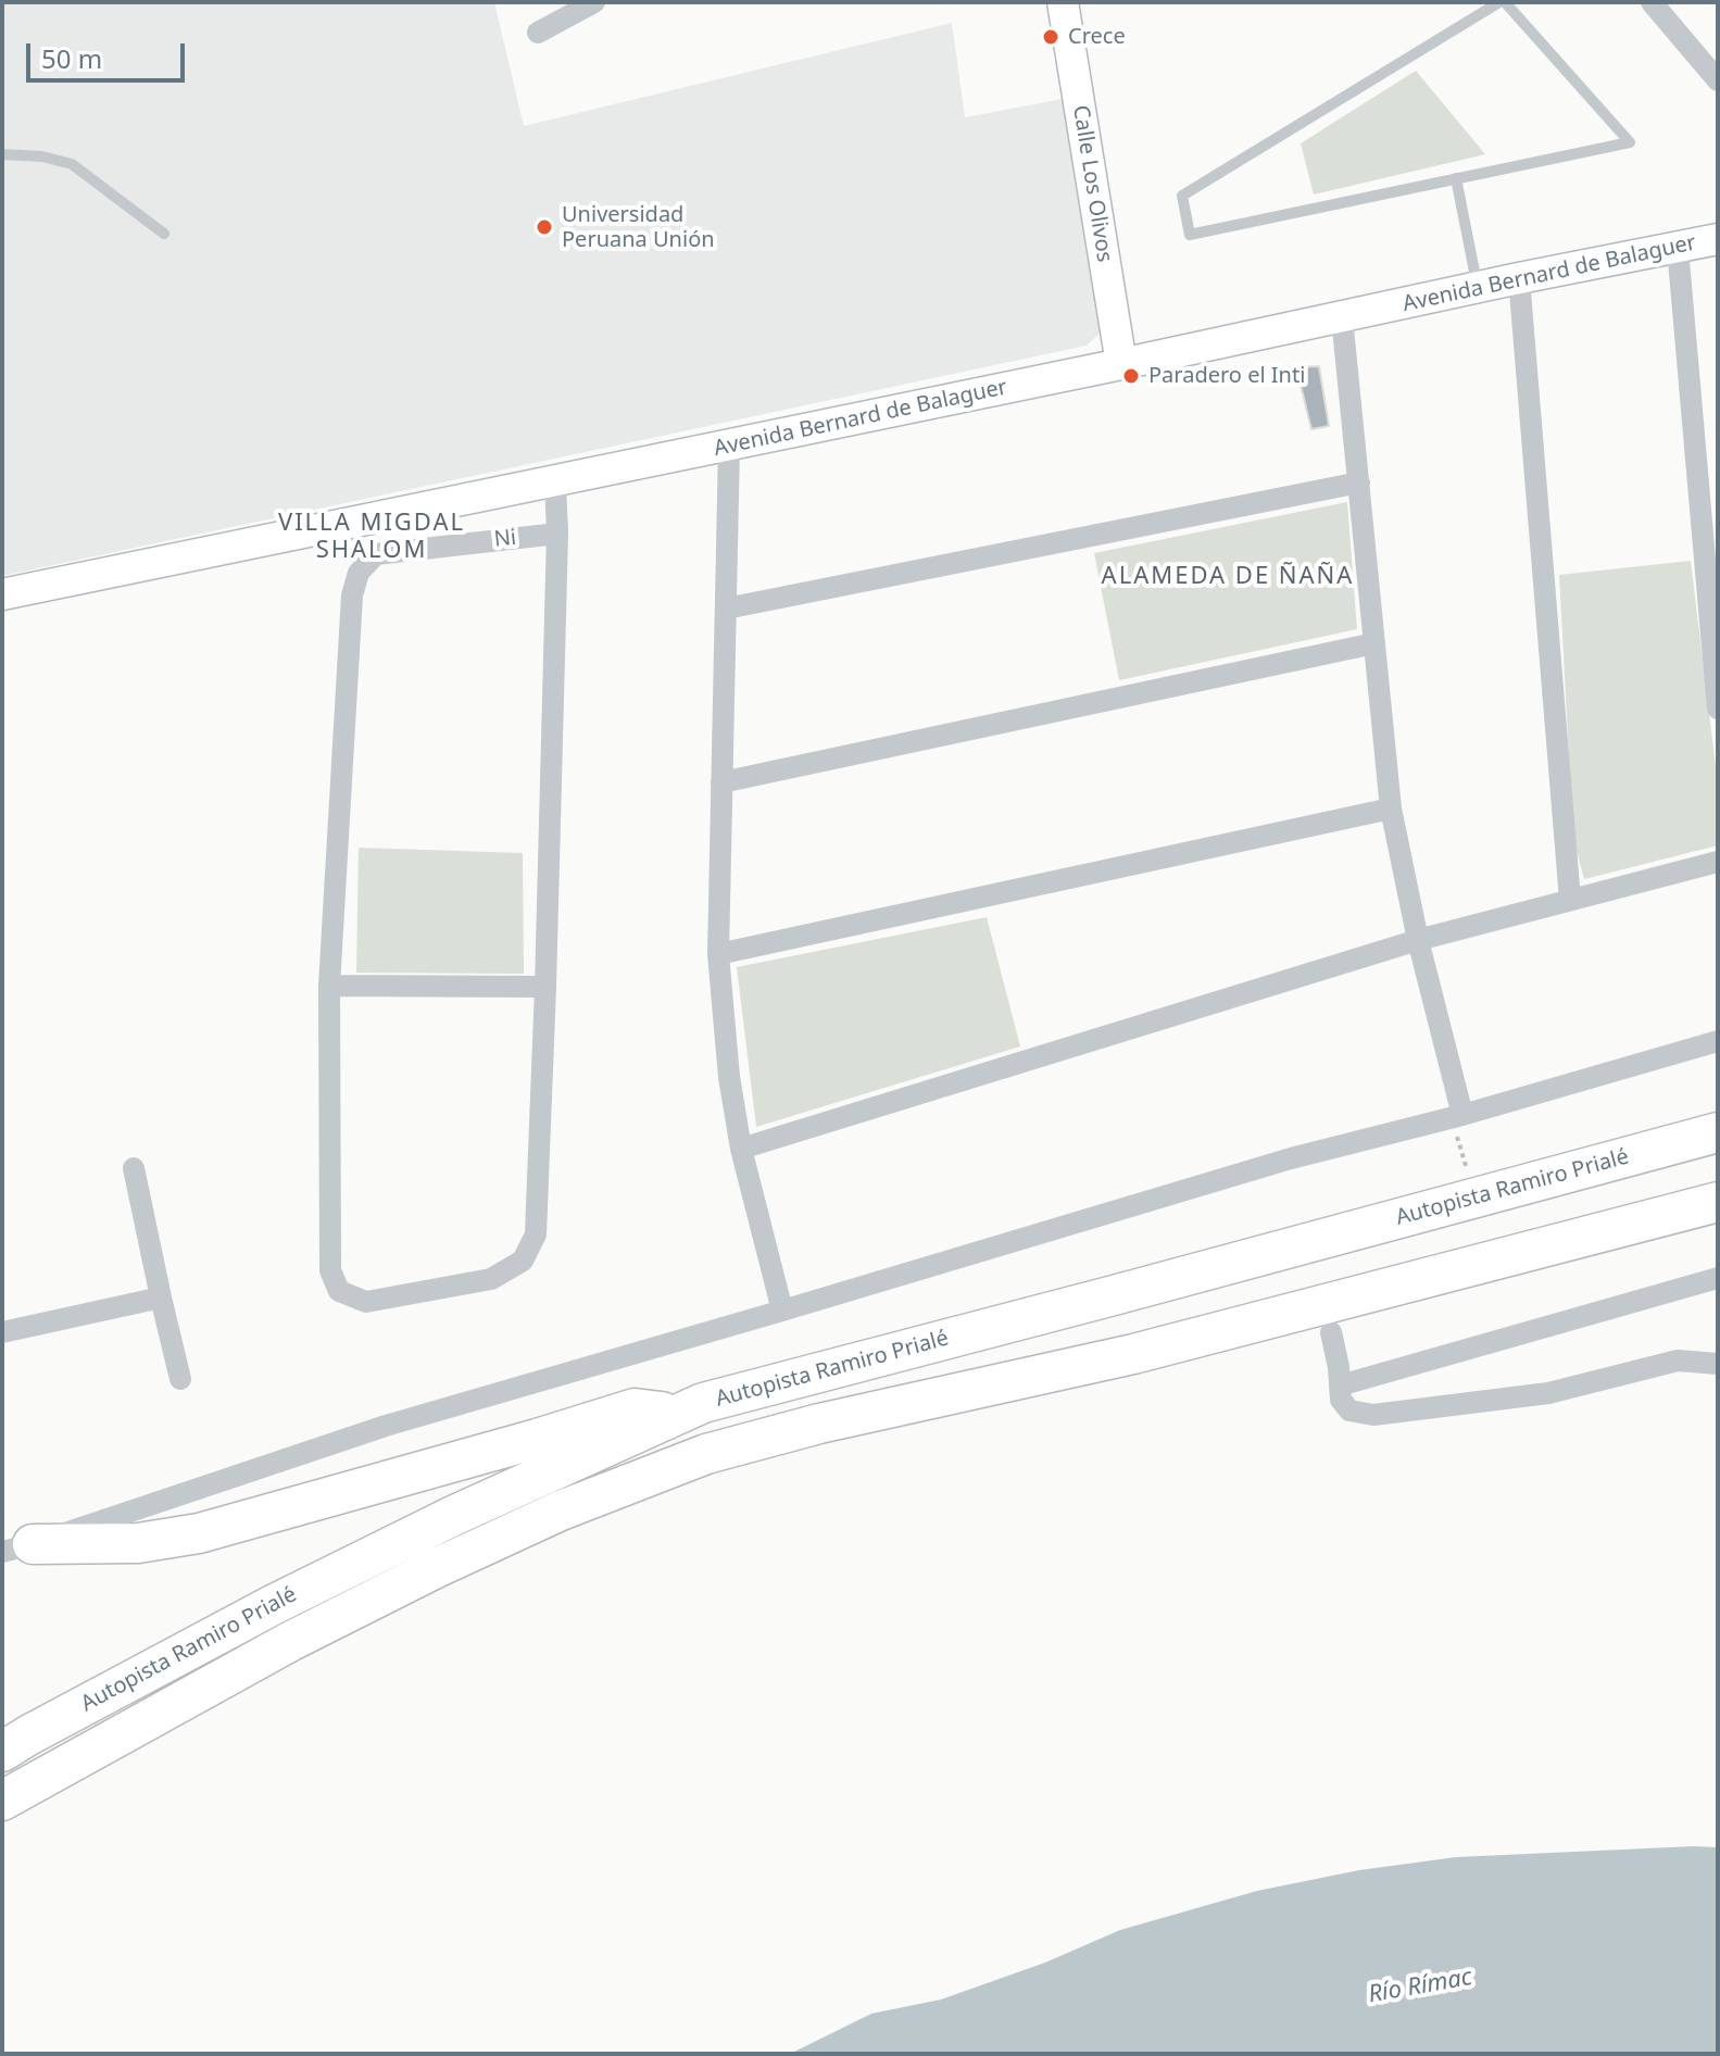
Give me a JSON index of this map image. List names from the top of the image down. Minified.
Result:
{"streets":{"highway":["Autopista Ramiro Prialé"],"street":["Calle Los Olivos","Avenida Bernard de Balaguer","Ni"]},"crossings":[["Calle Los Olivos","Avenida Bernard de Balaguer"]],"districts":["VILLA MIGDAL SHALOM","ALAMEDA DE ÑAÑA"],"water":["Río Rímac"],"places":["Crece","Universidad Peruana Unión","Paradero el Inti"],"scale_bar":"50 m"}
